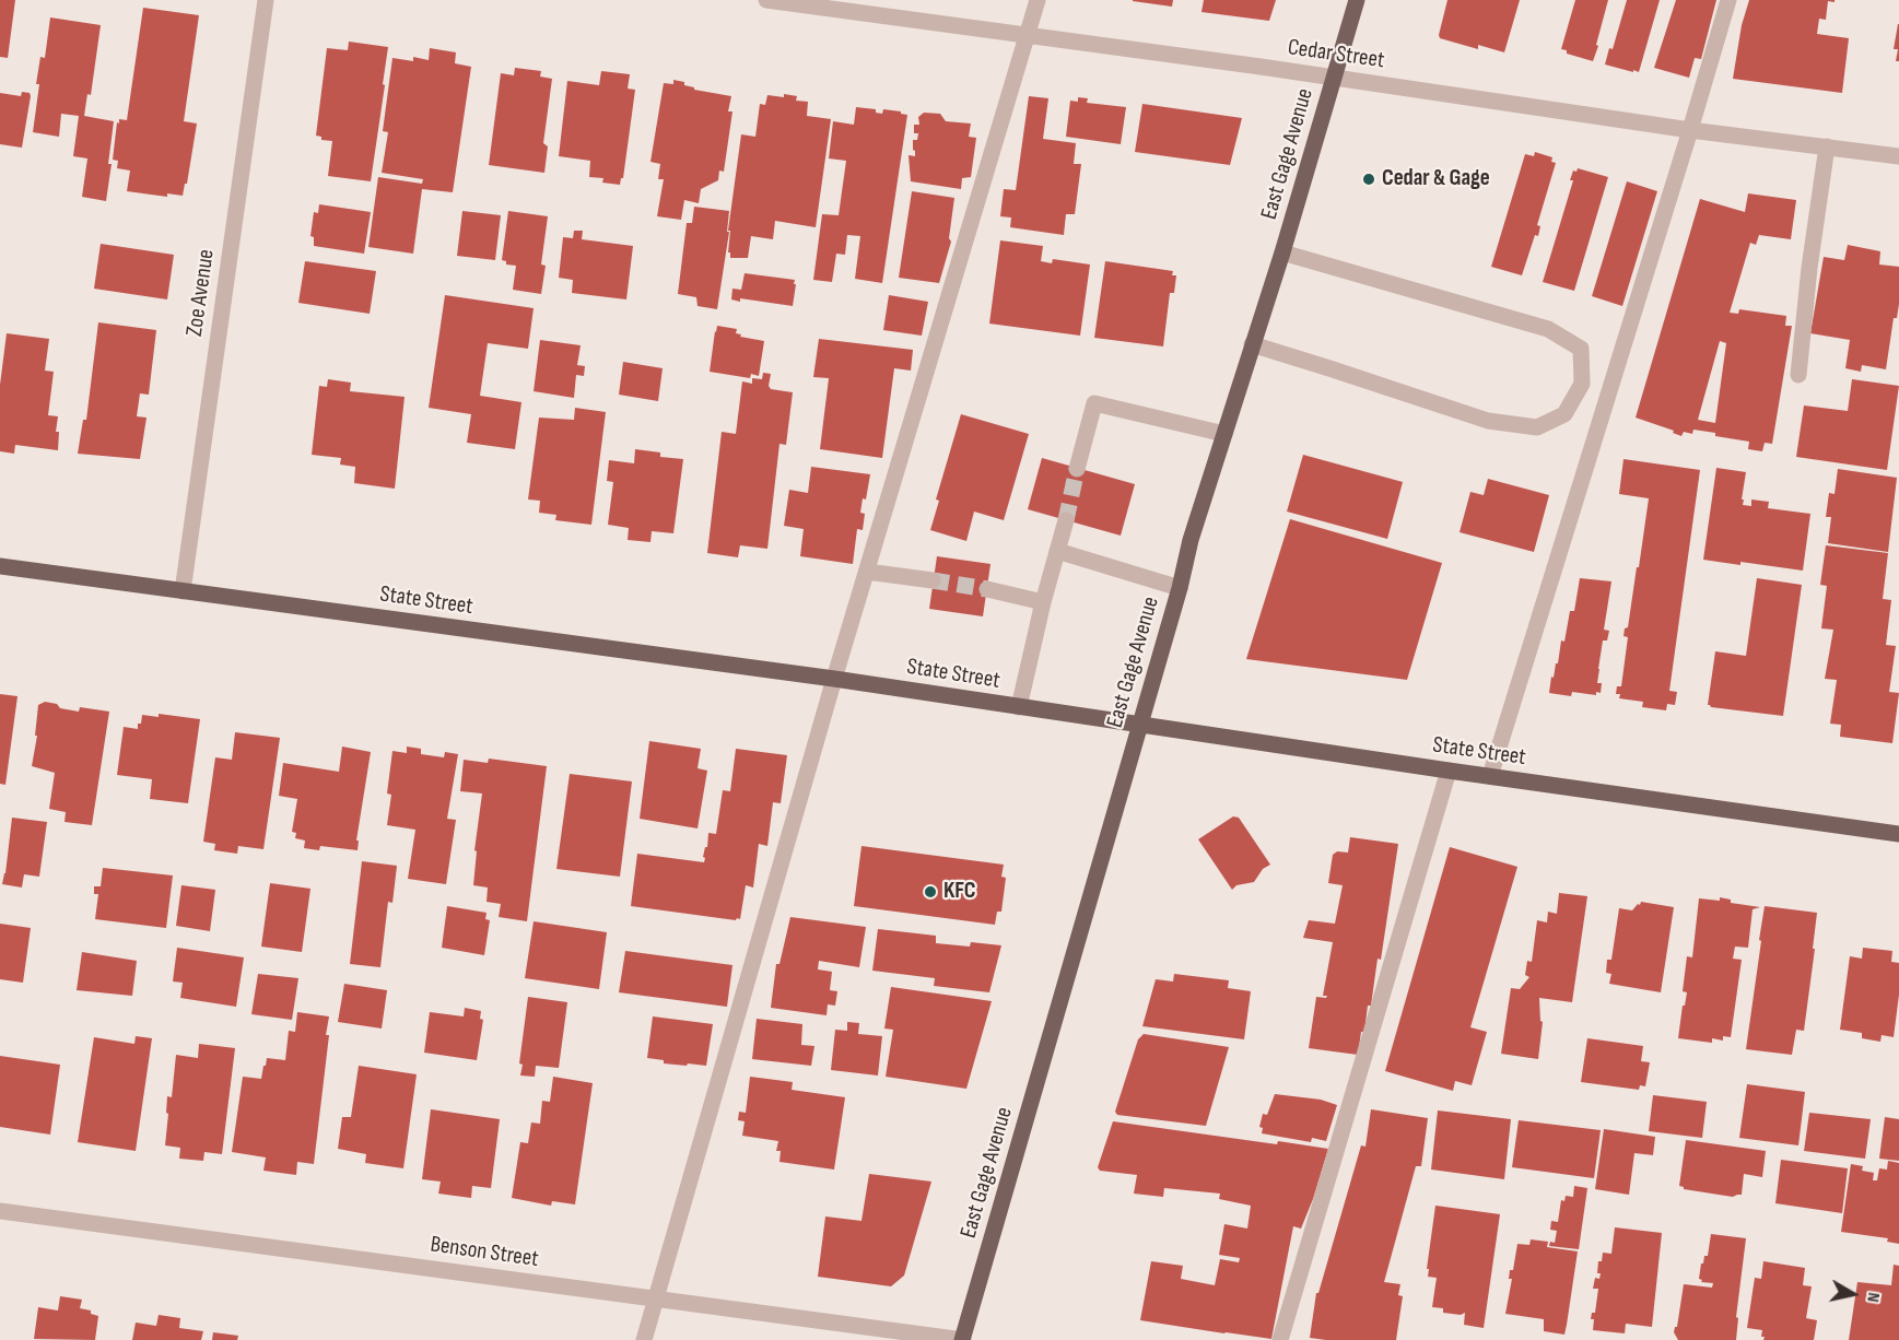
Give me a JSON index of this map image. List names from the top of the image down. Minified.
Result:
{"streets":{"main road":["East Gage Avenue","State Street"],"street":["Cedar Street","Zoe Avenue","Benson Street"]},"crossings":[["Cedar Street","East Gage Avenue"],["East Gage Avenue","State Street"],["East Gage Avenue","Benson Street"],["Zoe Avenue","State Street"]],"places":["Cedar & Gage","KFC"],"north":"right"}
